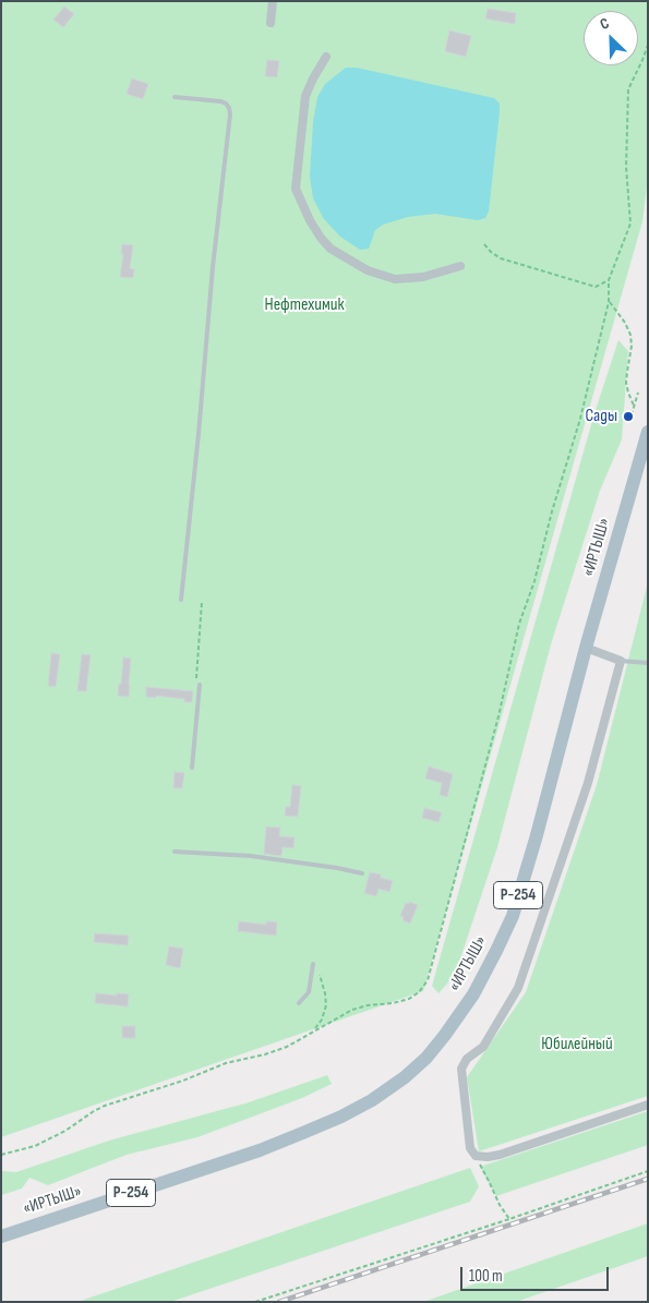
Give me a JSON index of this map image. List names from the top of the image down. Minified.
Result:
{"streets":{"main road":["«ИРТЫШ»","Р-254"]},"parks":["Нефтехимик","Юбилейный"],"places":["Сады"],"scale_bar":"100 m","north":"top left"}
